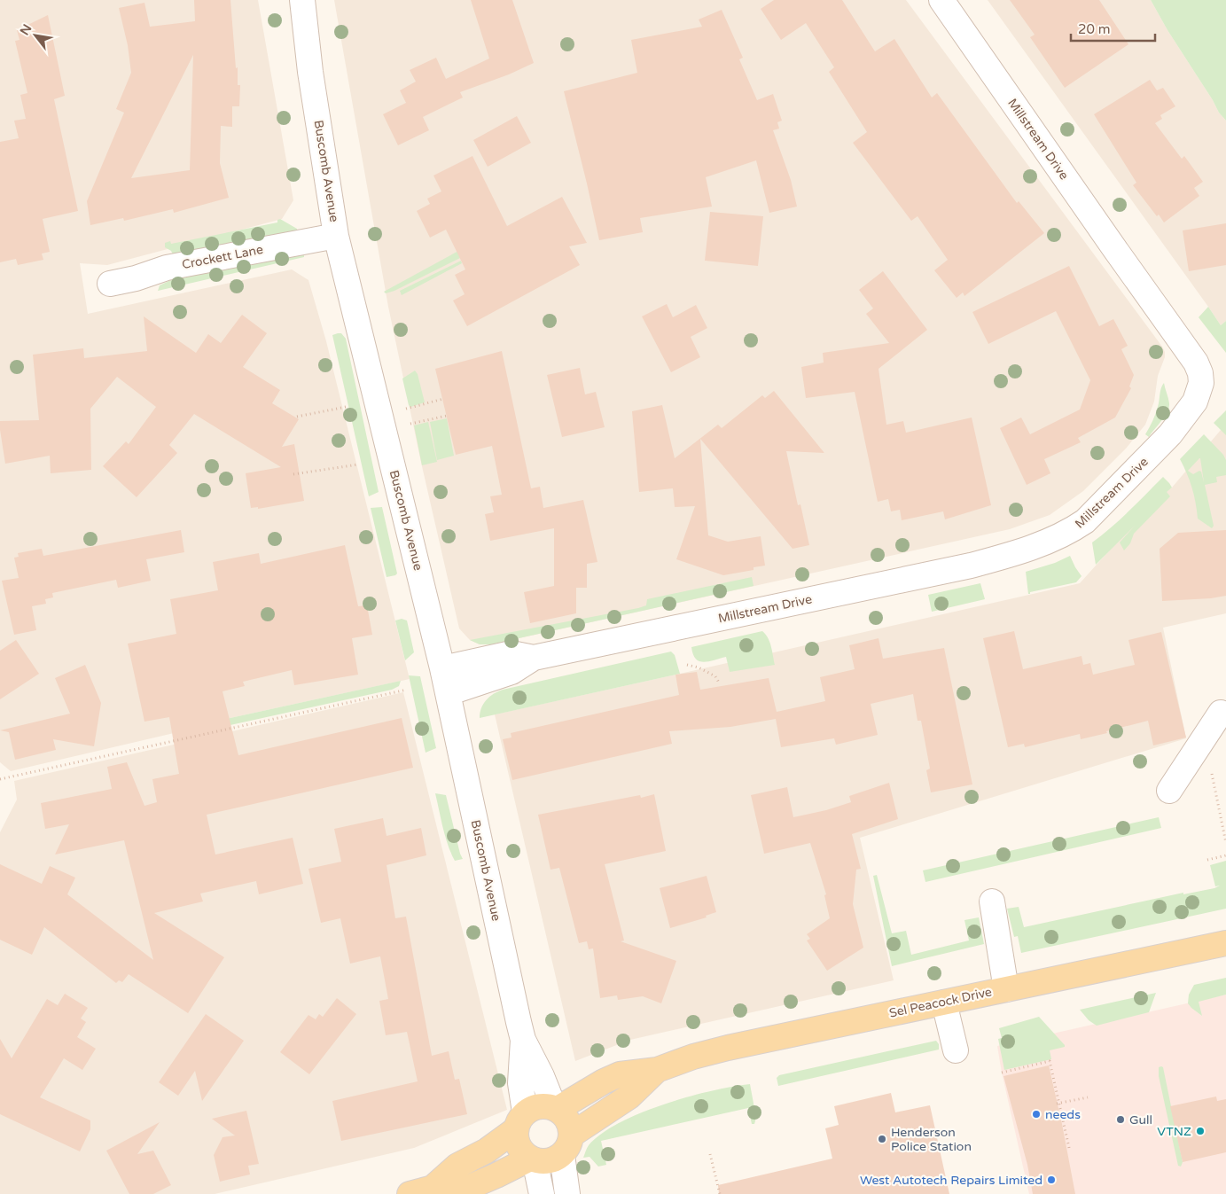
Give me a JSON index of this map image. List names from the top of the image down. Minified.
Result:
{"streets":{"main road":["Sel Peacock Drive"],"street":["Millstream Drive","Buscomb Avenue","Crockett Lane"]},"crossings":[["Millstream Drive","Buscomb Avenue"],["Buscomb Avenue","Crockett Lane"],["Buscomb Avenue","Sel Peacock Drive"]],"places":["needs","Gull","VTNZ","Henderson Police Station","West Autotech Repairs Limited"],"scale_bar":"20 m","north":"top left"}
